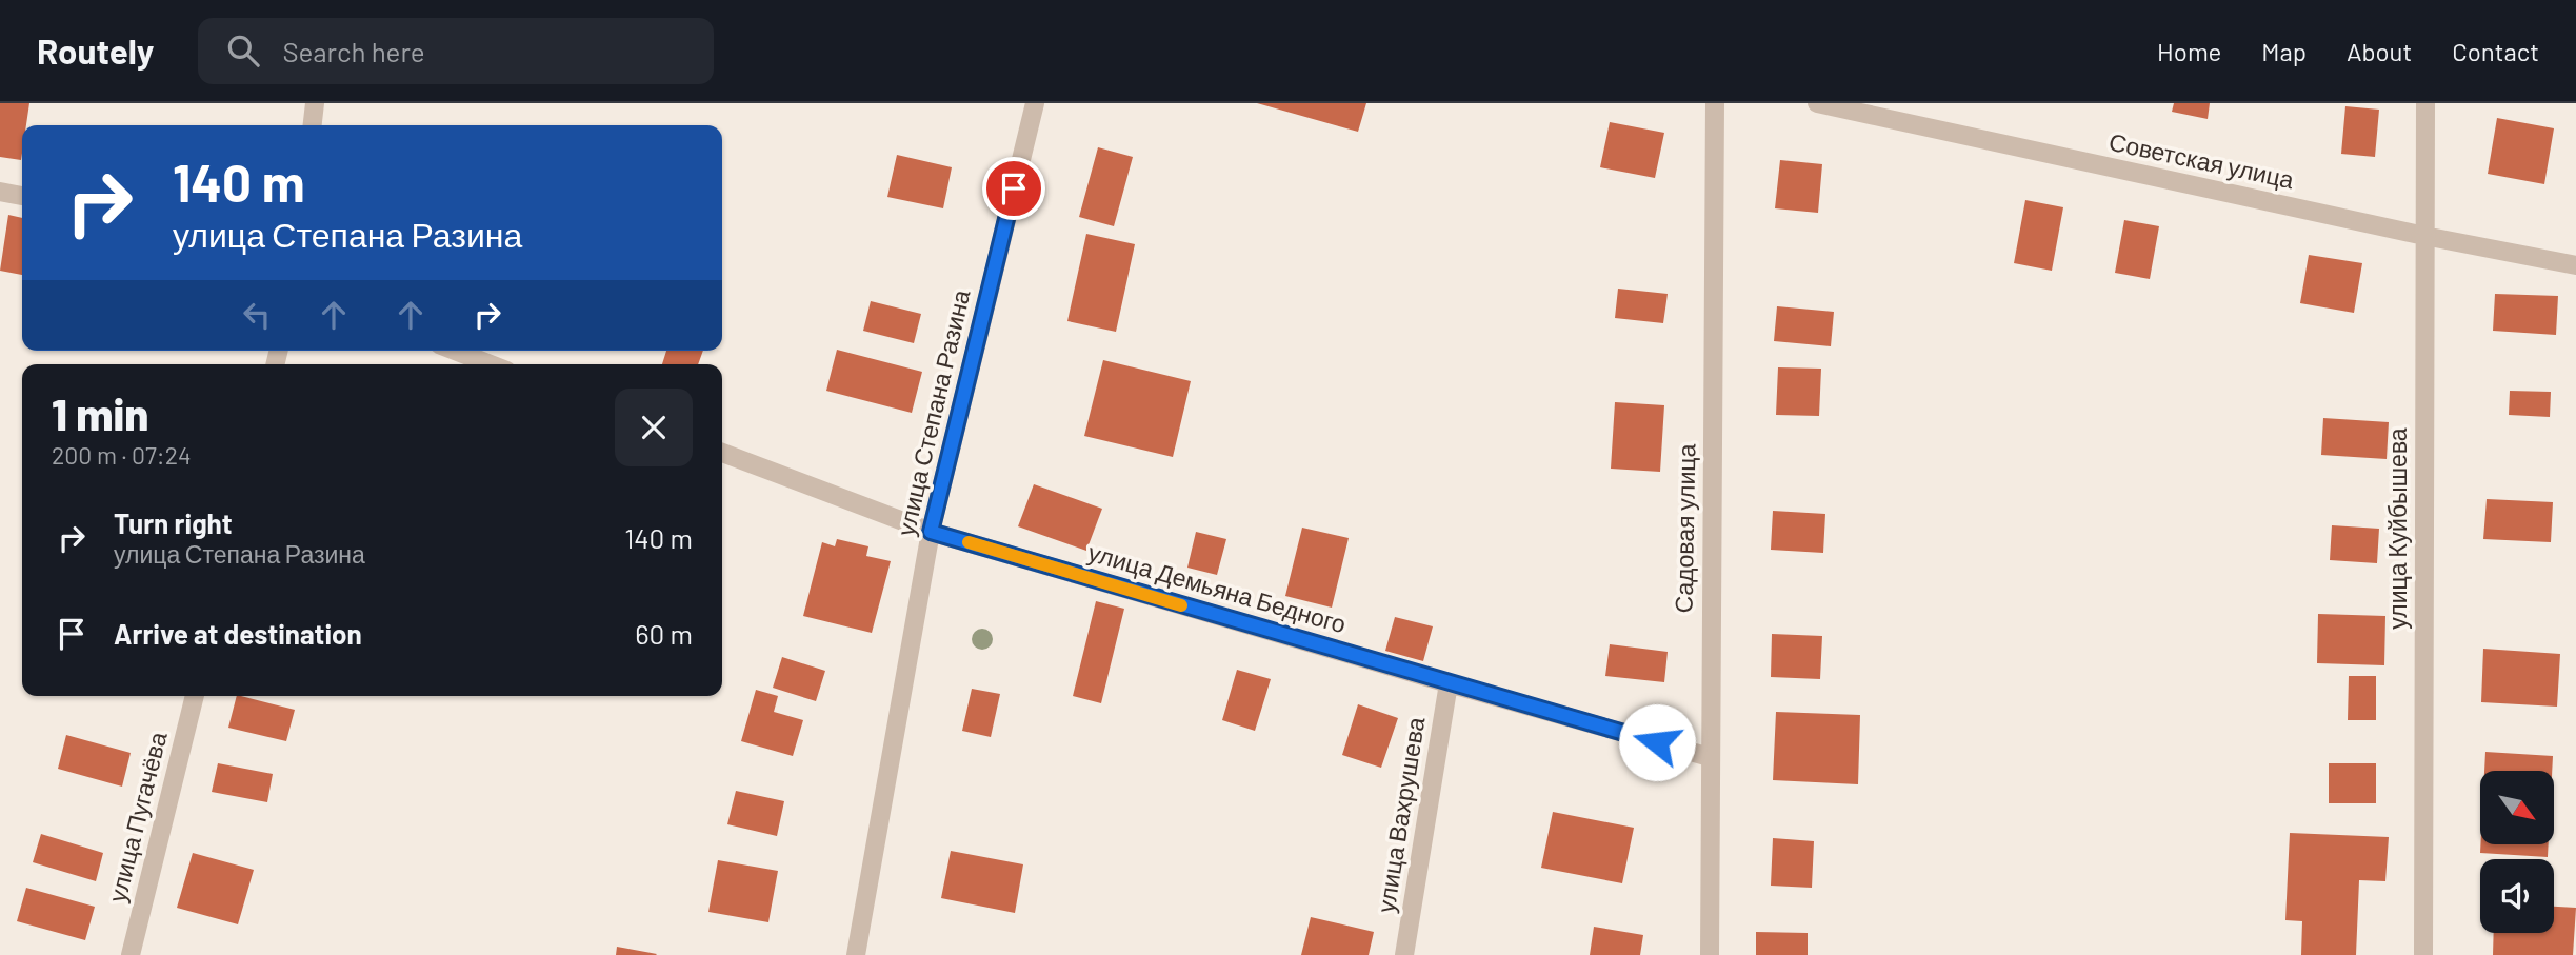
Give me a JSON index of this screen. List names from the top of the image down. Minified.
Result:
{"streets":{"street":["Советская улица","улица Степана Разина","Садовая улица","улица Куйбышева","улица Демьяна Бедного","улица Вахрушева","улица Пугачёва"]},"crossings":[["Советская улица","улица Куйбышева"],["улица Степана Разина","улица Демьяна Бедного"],["Садовая улица","улица Демьяна Бедного"],["улица Демьяна Бедного","улица Вахрушева"]],"north":"bottom right","page":{"header":"Routely","search":"Search here","nav":["Home","Map","About","Contact"],"turn":["140 m","улица Степана Разина"],"heading":["1 min","200 m · 07:24"],"list":[{"name":"Turn right","note":"улица Степана Разина","value":"140 m"},{"name":"Arrive at destination","value":"60 m"}]}}
